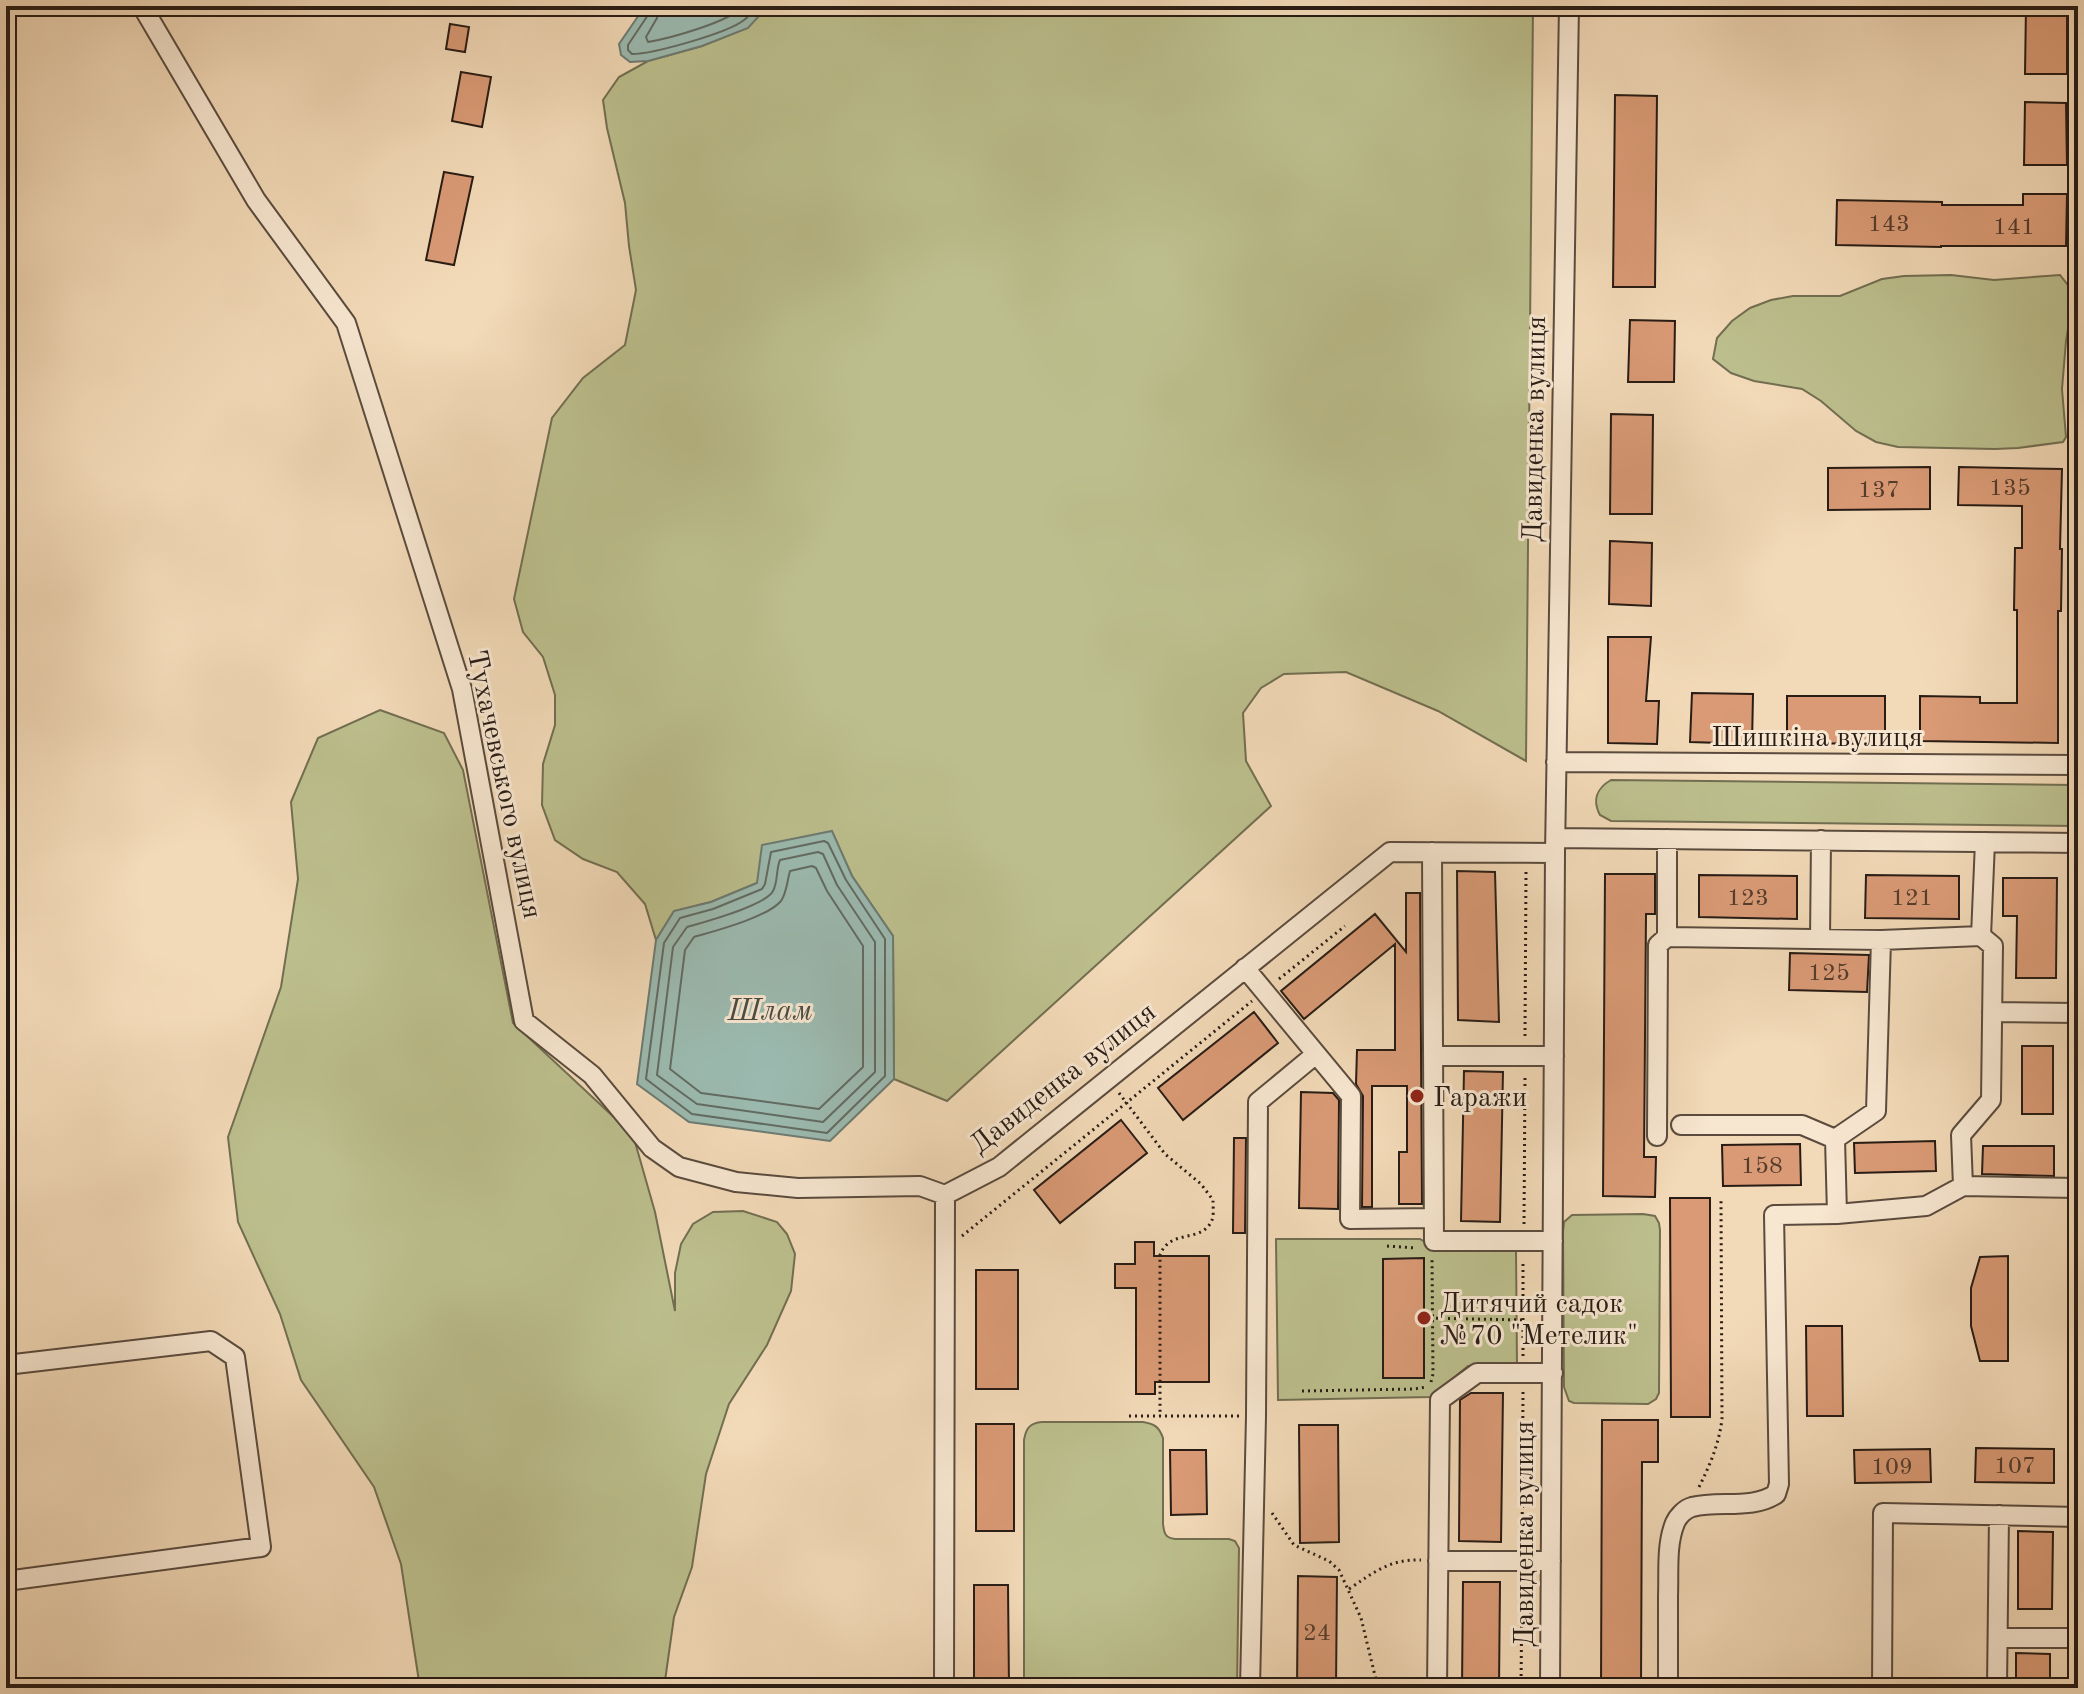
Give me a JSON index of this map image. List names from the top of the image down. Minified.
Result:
{"streets":{"street":["Давиденка вулиця","Шишкiна вулиця","Тухачевського вулиця"]},"crossings":[["Давиденка вулиця","Шишкiна вулиця"],["Давиденка вулиця","Тухачевського вулиця"]],"water":["Шлам"],"places":["Гаражи","Дитячий садок №70 \"Метелик\""],"house_numbers":["143","141","135","137","123","121","125","158","107","109","24"]}
